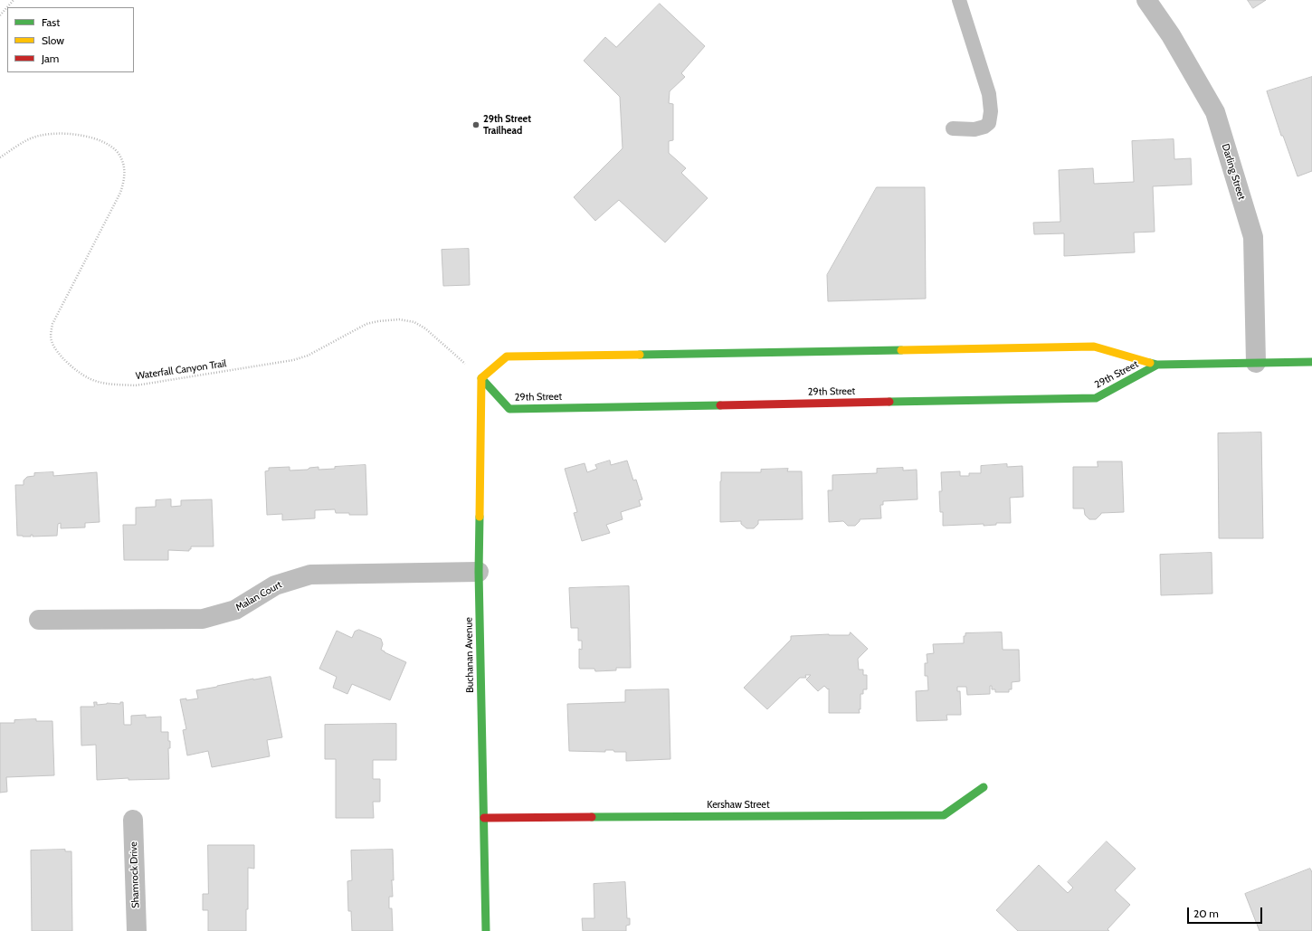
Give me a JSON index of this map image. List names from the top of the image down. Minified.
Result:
{"streets":{"street":["Darling Street","29th Street","Malan Court","Buchanan Avenue","Kershaw Street","Shamrock Drive"],"path":["Waterfall Canyon Trail"]},"crossings":[["Darling Street","29th Street"],["Waterfall Canyon Trail","29th Street"],["Waterfall Canyon Trail","Buchanan Avenue"],["29th Street","Buchanan Avenue"],["Malan Court","Buchanan Avenue"],["Buchanan Avenue","Kershaw Street"]],"places":["29th Street Trailhead"],"legend":["Fast","Slow","Jam"],"scale_bar":"20 m"}
